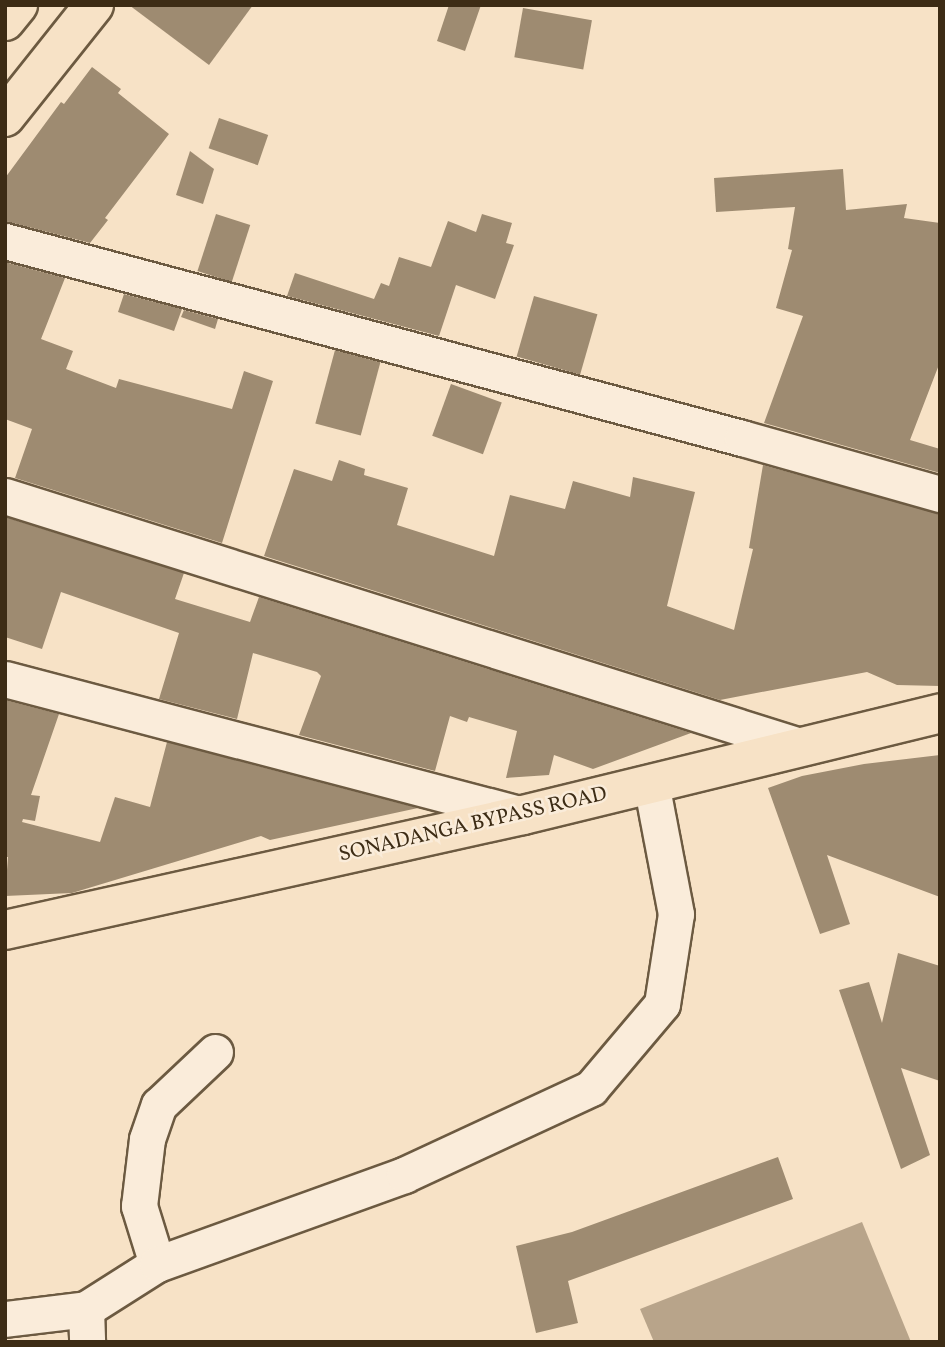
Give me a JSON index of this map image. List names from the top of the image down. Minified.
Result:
{"streets":{"main road":["SONADANGA BYPASS ROAD"]}}
